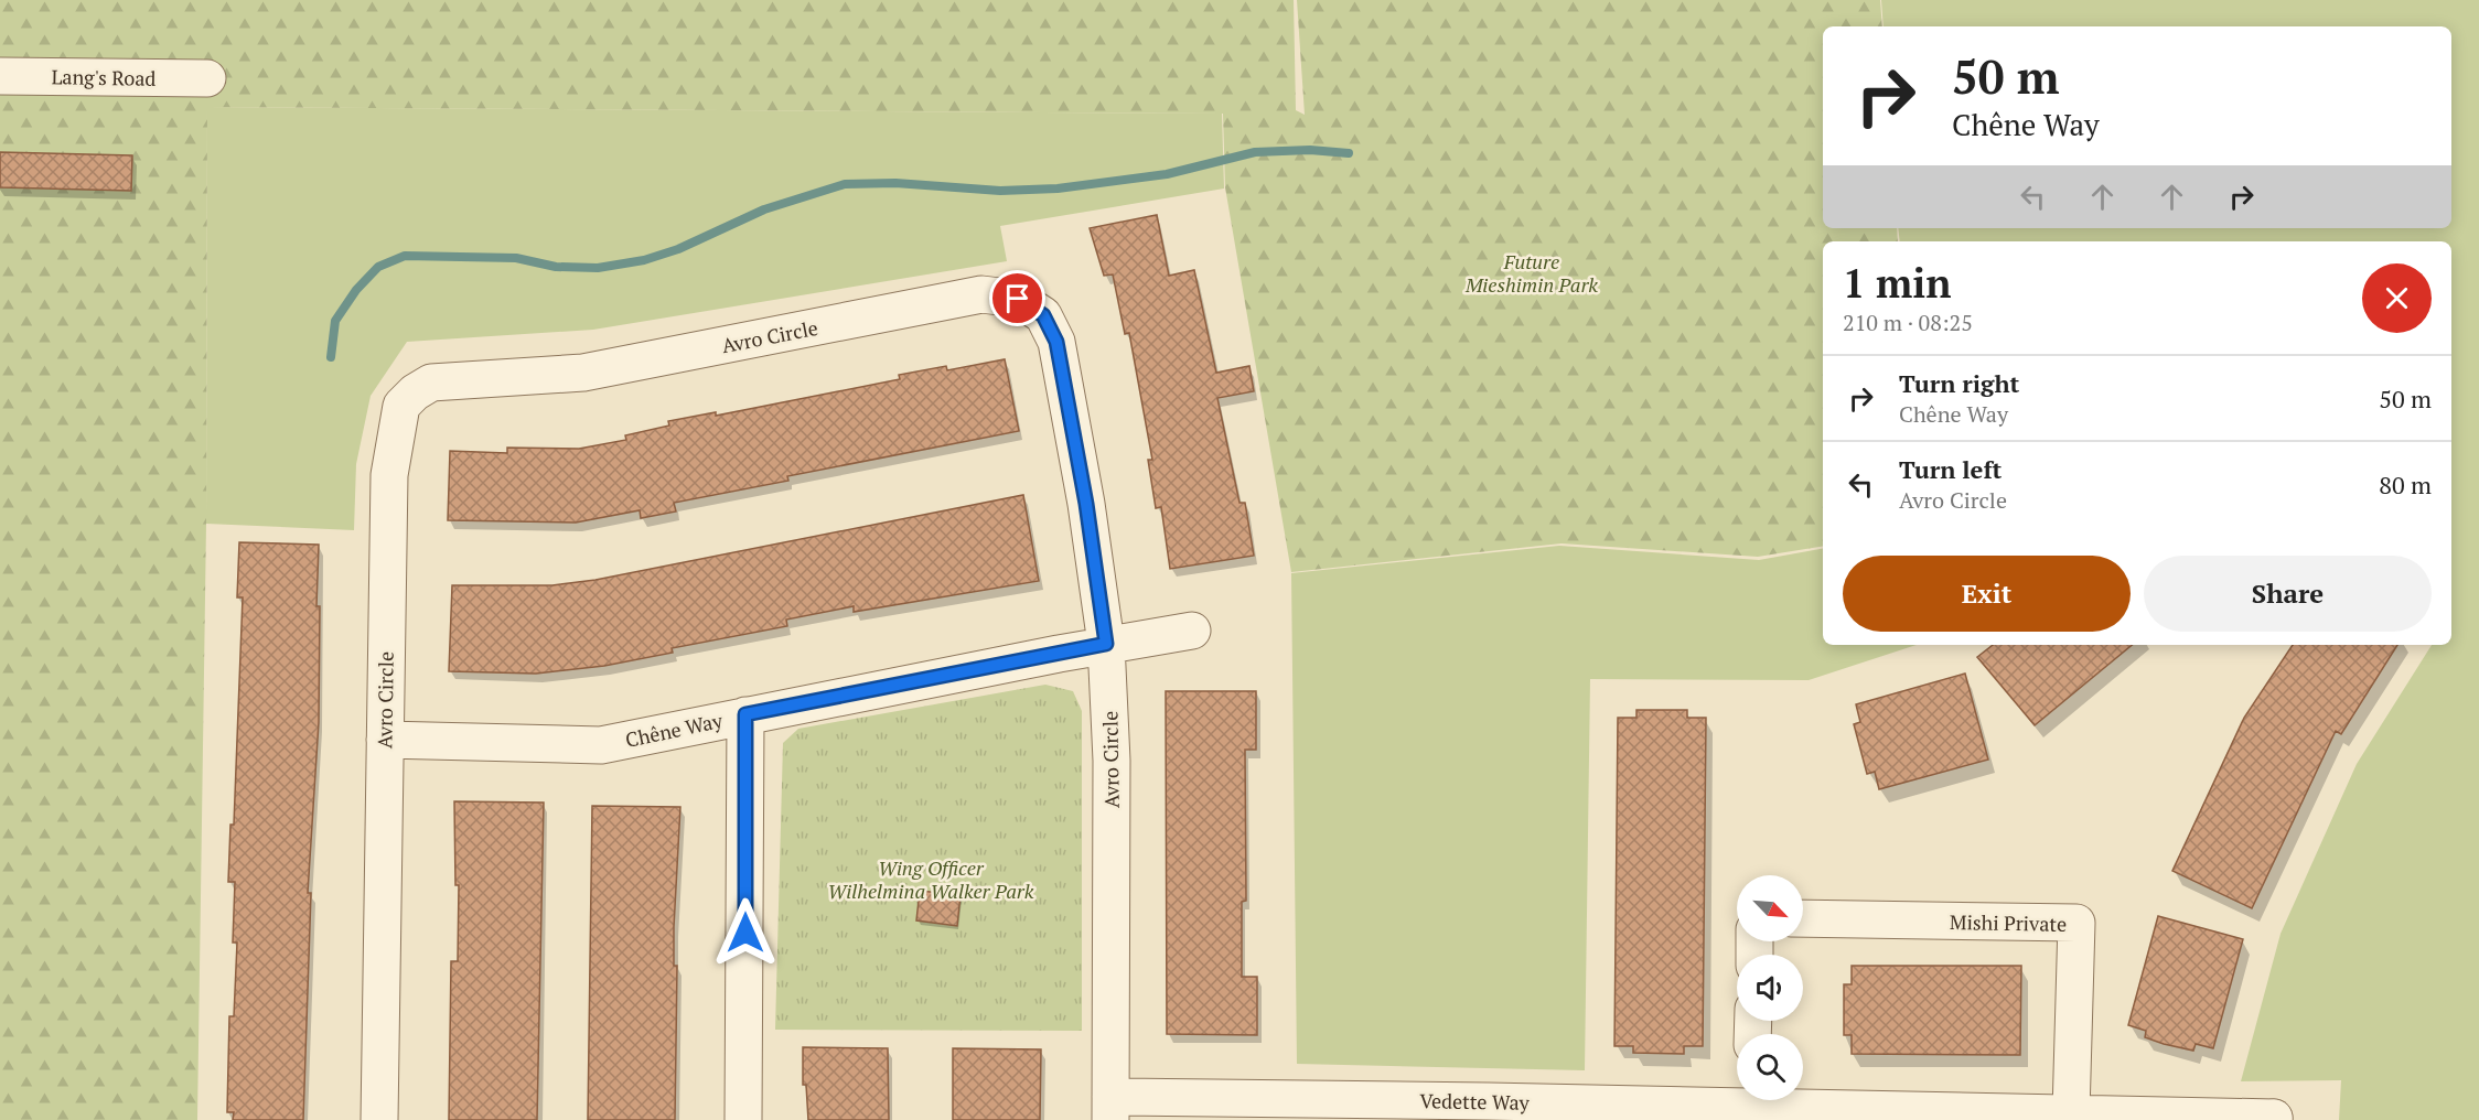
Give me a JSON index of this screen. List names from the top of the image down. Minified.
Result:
{"streets":{"street":["Lang's Road","Avro Circle","Chêne Way","Mishi Private","Vedette Way"]},"crossings":[["Avro Circle","Chêne Way"],["Avro Circle","Vedette Way"],["Mishi Private","Vedette Way"]],"parks":["Future Mieshimin Park","Wing Officer Wilhelmina Walker Park"],"north":"bottom right","page":{"turn":["50 m","Chêne Way"],"heading":["1 min","210 m · 08:25"],"list":[{"name":"Turn right","note":"Chêne Way","value":"50 m"},{"name":"Turn left","note":"Avro Circle","value":"80 m"}],"buttons":["Exit","Share"]}}
